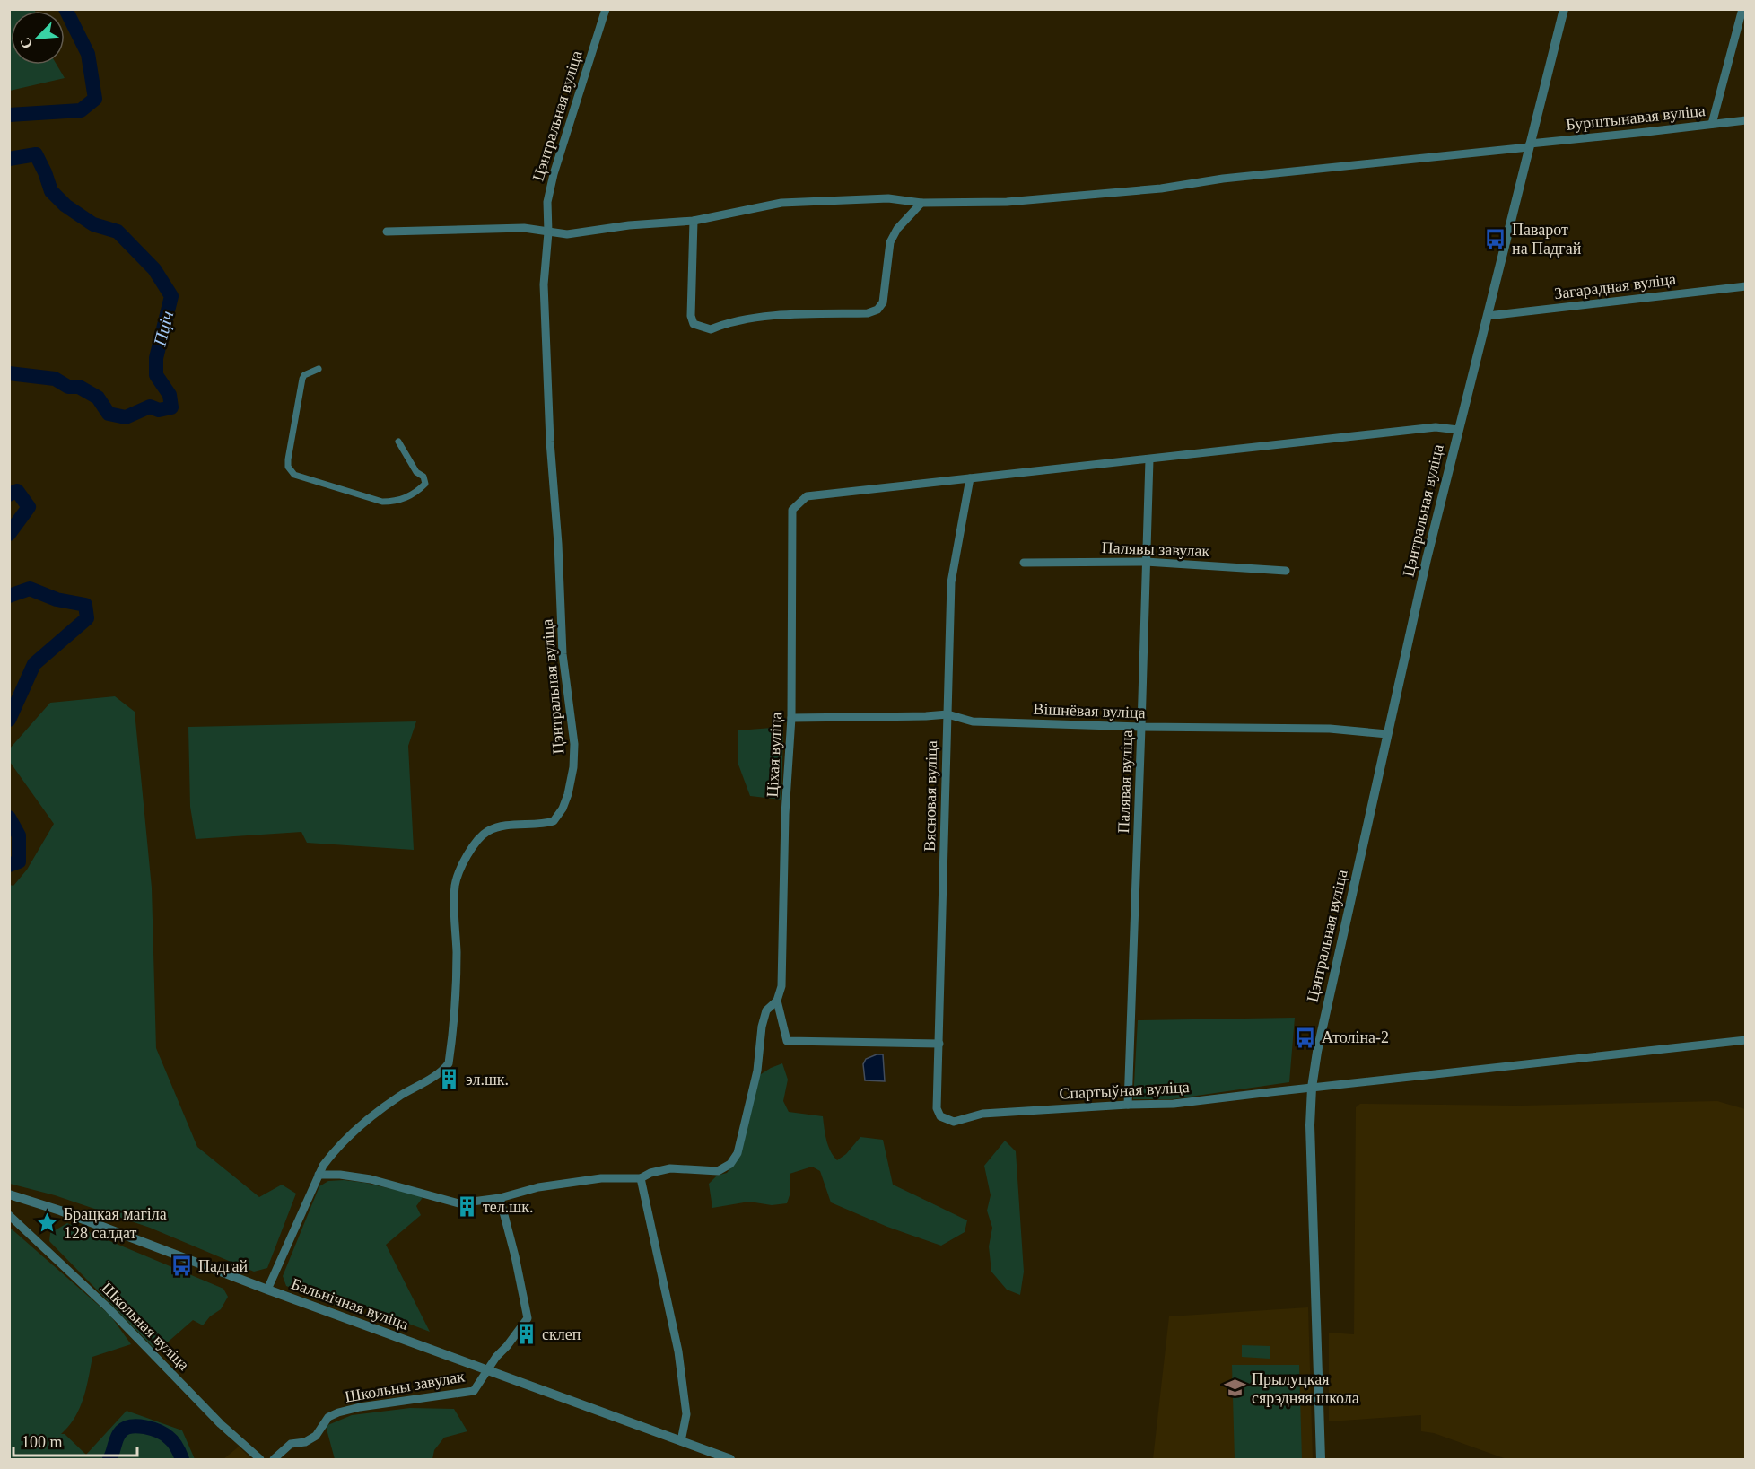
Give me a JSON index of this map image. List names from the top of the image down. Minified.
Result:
{"streets":{"street":["Цэнтральная вуліца","Бурштынавая вуліца","Загарадная вуліца","Палявы завулак","Вішнёвая вуліца","Ціхая вуліца","Палявая вуліца","Вясновая вуліца","Спартыўная вуліца","Бальнічная вуліца","Школьная вуліца","Школьны завулак"]},"crossings":[["Цэнтральная вуліца","Бурштынавая вуліца"],["Цэнтральная вуліца","Загарадная вуліца"],["Цэнтральная вуліца","Вішнёвая вуліца"],["Цэнтральная вуліца","Спартыўная вуліца"],["Палявы завулак","Палявая вуліца"],["Вішнёвая вуліца","Ціхая вуліца"],["Вішнёвая вуліца","Палявая вуліца"],["Вішнёвая вуліца","Вясновая вуліца"],["Ціхая вуліца","Вясновая вуліца"],["Палявая вуліца","Спартыўная вуліца"],["Вясновая вуліца","Спартыўная вуліца"],["Бальнічная вуліца","Школьны завулак"]],"water":["Пціч"],"places":{"bus stop":["Паварот на Падгай","Атоліна-2","Падгай"],"building":["эл.шк.","тел.шк.","склеп"],"place":["Брацкая магіла 128 салдат"],"school or university":["Прылуцкая сярэдняя школа"]},"scale_bar":"100 m","north":"bottom left"}
